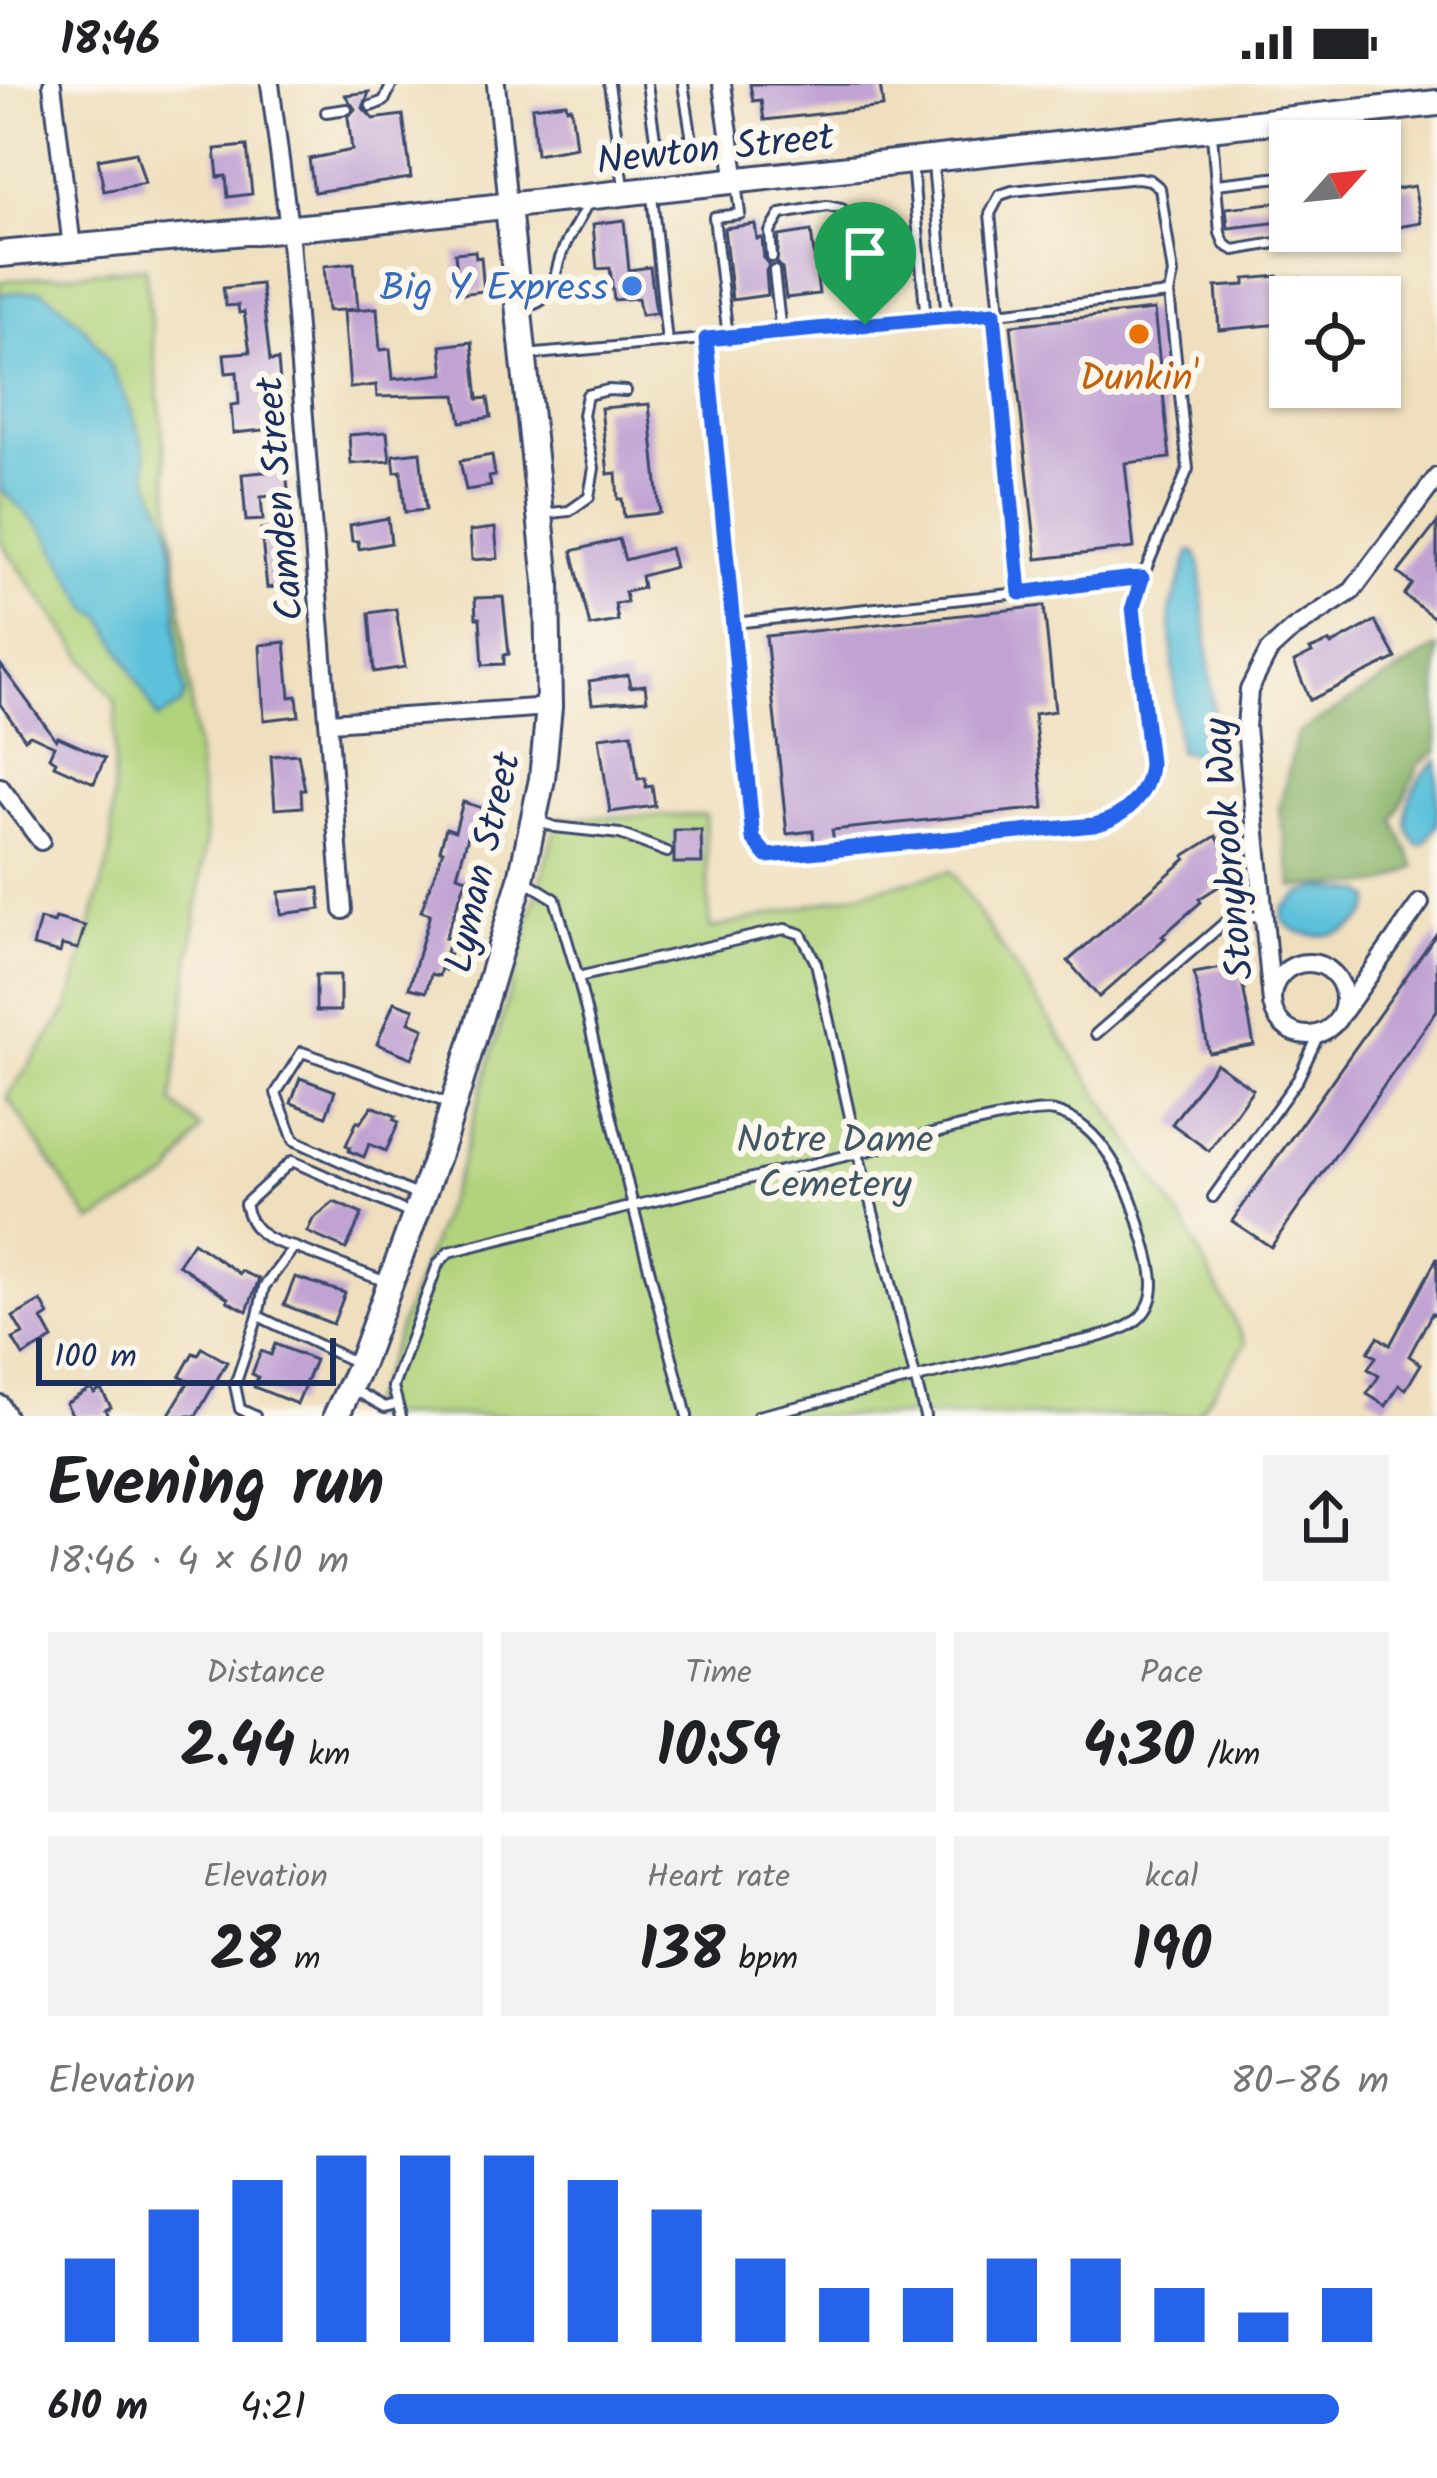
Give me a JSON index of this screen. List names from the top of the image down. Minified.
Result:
{"streets":{"main road":["Newton Street","Lyman Street"],"street":["Camden Street","Stonybrook Way"]},"crossings":[["Newton Street","Camden Street"],["Newton Street","Lyman Street"]],"parks":["Notre Dame Cemetery"],"places":["Big Y Express","Dunkin'"],"scale_bar":"100 m","north":"top right","page":{"status":"18:46","scale":"100 m","heading":["Evening run","18:46 · 4 × 610 m"],"stats":[["Distance","2.44 km"],["Time","10:59"],["Pace","4:30 /km"],["Elevation","28 m"],["Heart rate","138 bpm"],["kcal","190"]],"chart":["Elevation","80–86 m"],"list":[{"name":"610 m","note":"4:21"}]}}
